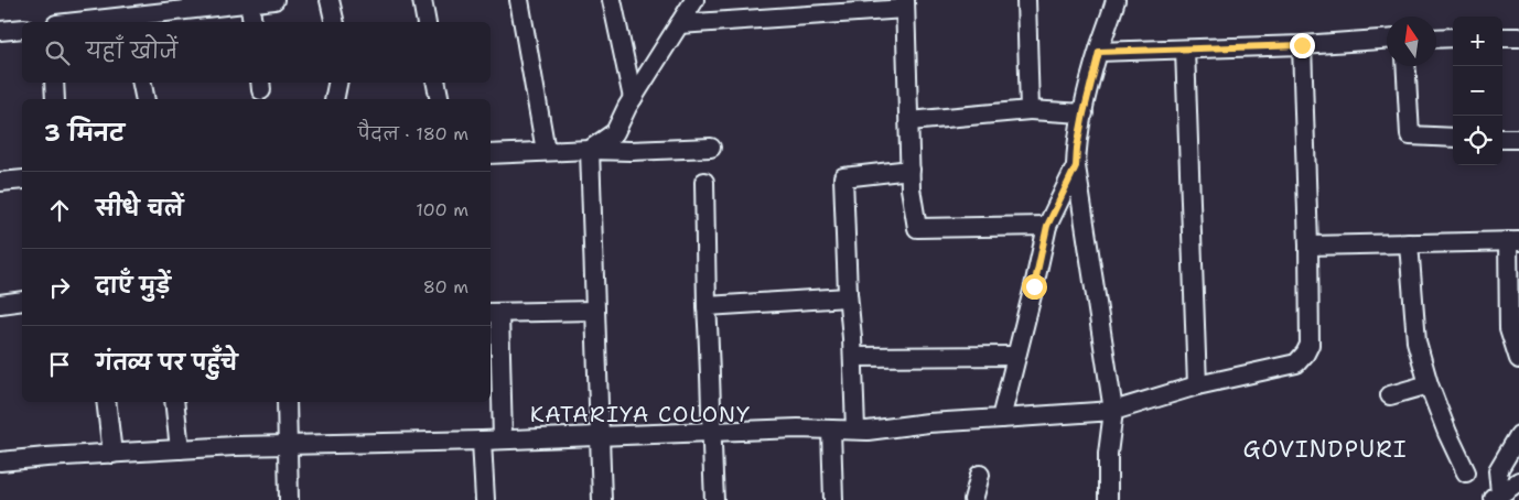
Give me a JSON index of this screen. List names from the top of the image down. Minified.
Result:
{"districts":["KATARIYA COLONY","GOVINDPURI"],"north":"top","page":{"map_buttons":["+","−"],"search":"यहाँ खोजें","heading":["3 मिनट","पैदल · 180 m"],"list":[["सीधे चलें","100 m"],["दाएँ मुड़ें","80 m"],"गंतव्य पर पहुँचे"]}}
